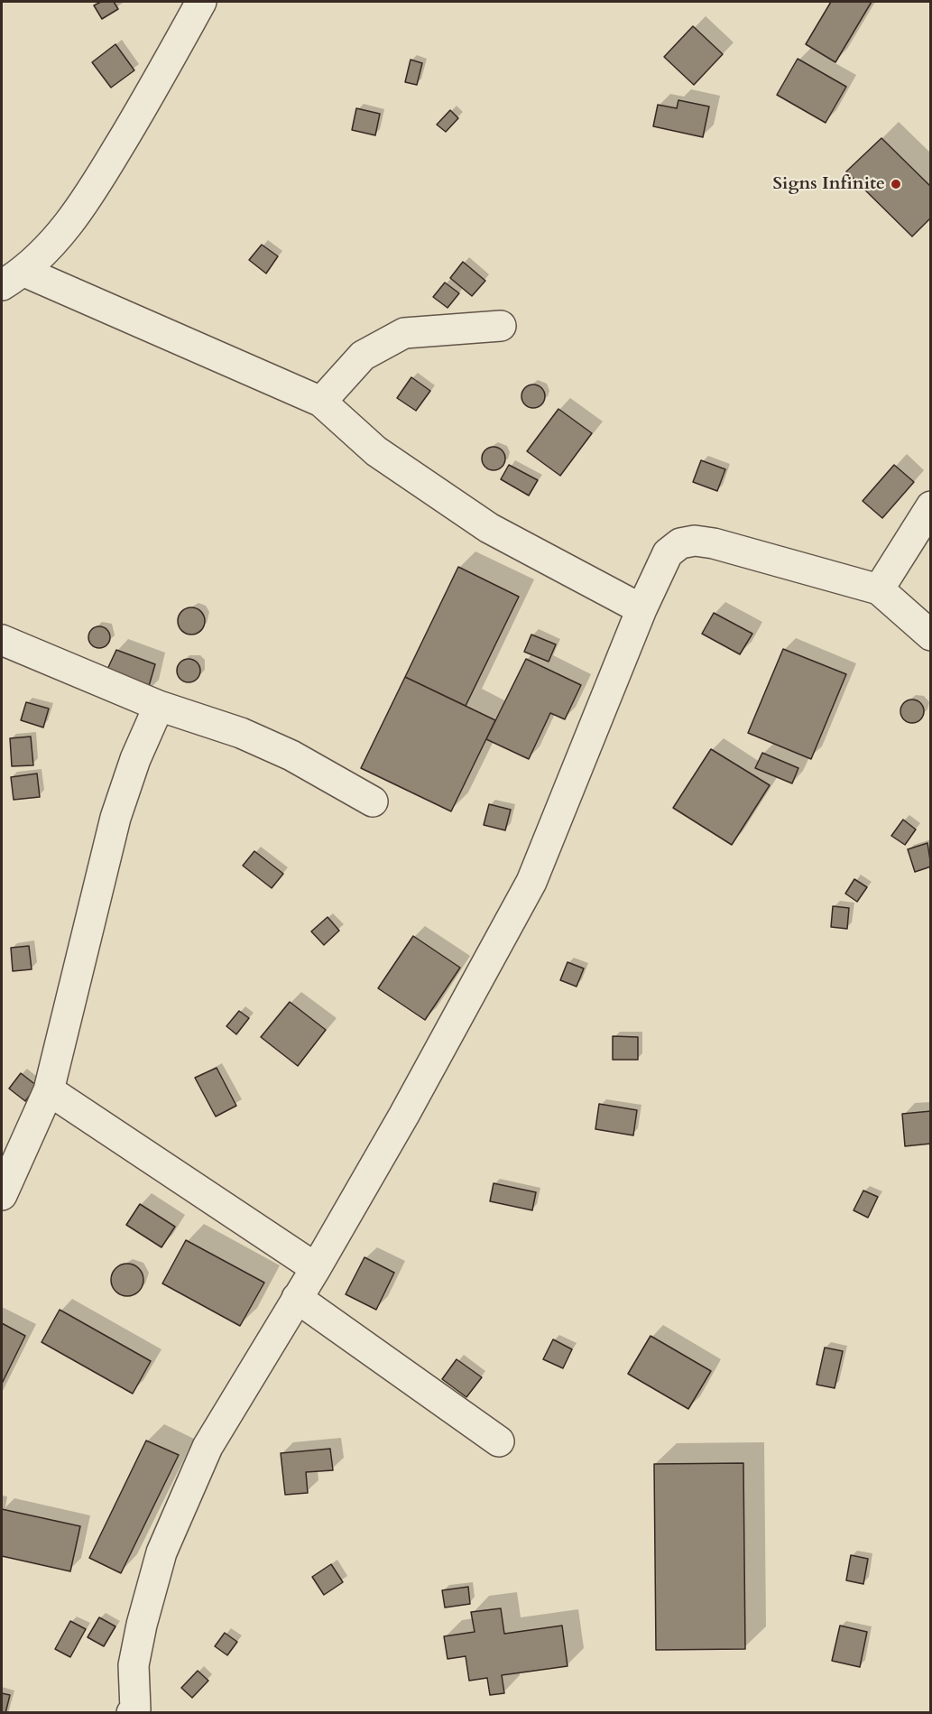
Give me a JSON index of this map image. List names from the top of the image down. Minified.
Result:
{"places":["Signs Infinite"]}
